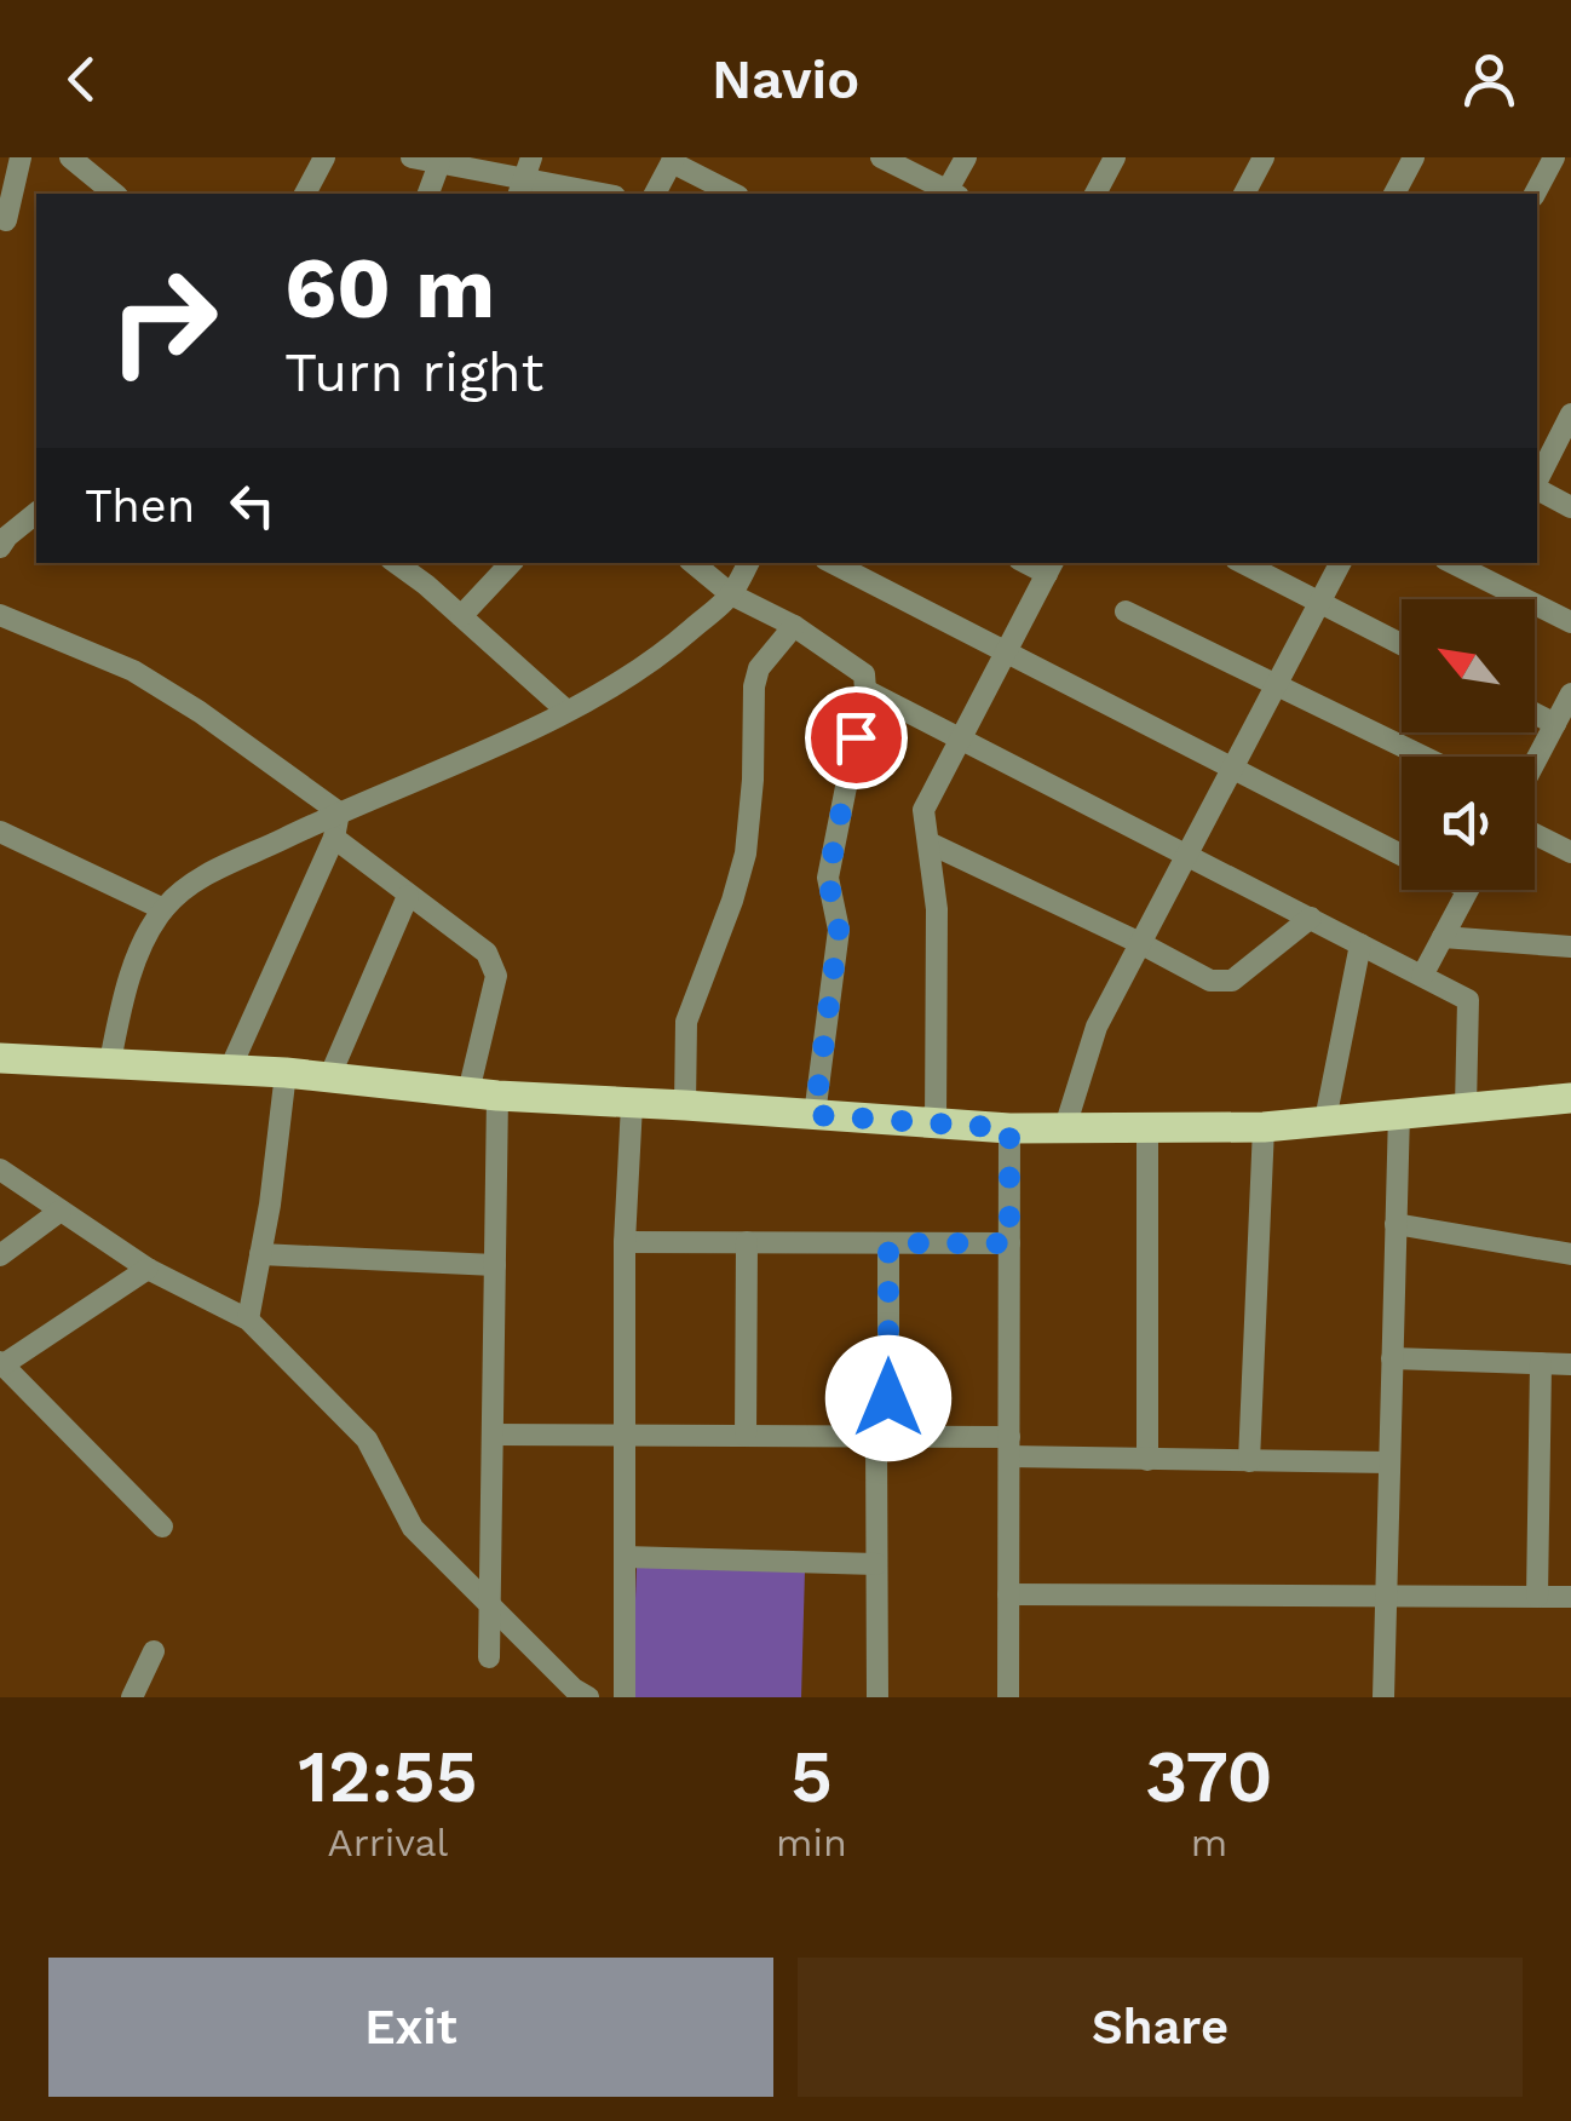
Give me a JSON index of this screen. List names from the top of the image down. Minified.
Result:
{"north":"top left","page":{"header":"Navio","turn":["60 m","Turn right"],"then":"Then","eta":["12:55","Arrival","5","min","370","m"],"buttons":["Exit","Share"]}}
